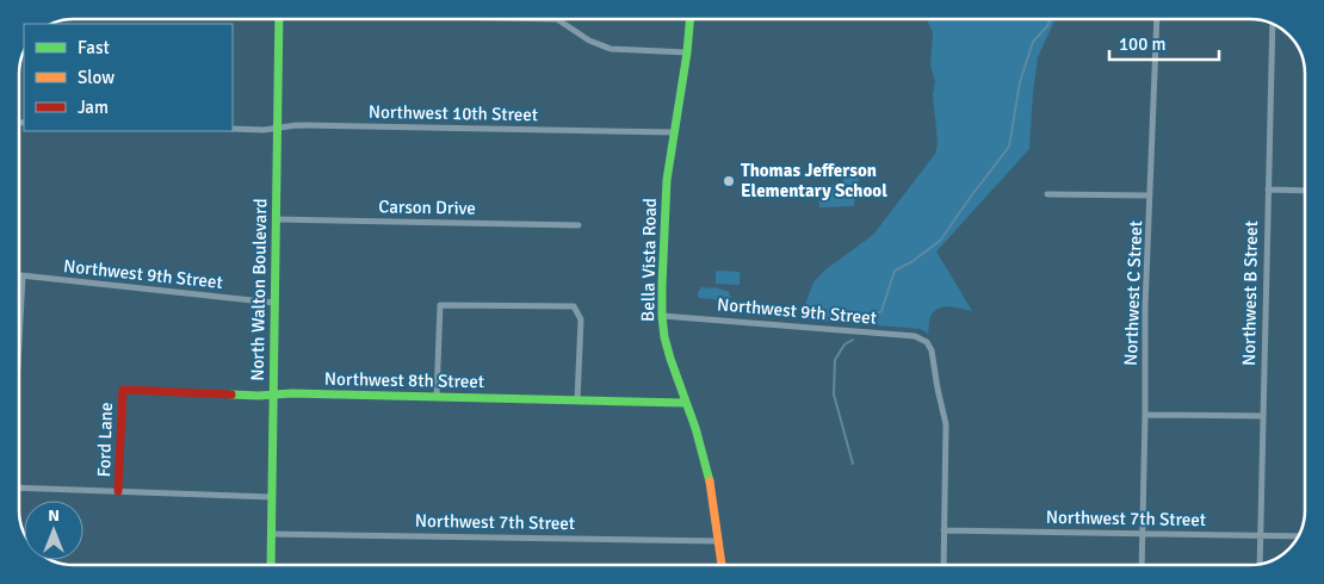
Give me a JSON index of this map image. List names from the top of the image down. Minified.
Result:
{"streets":{"street":["Northwest 10th Street","Carson Drive","Bella Vista Road","Northwest 9th Street","North Walton Boulevard","Northwest C Street","Northwest B Street","Northwest 8th Street","Ford Lane","Northwest 7th Street"]},"crossings":[["Northwest 10th Street","Bella Vista Road"],["Northwest 10th Street","North Walton Boulevard"],["Carson Drive","North Walton Boulevard"],["Bella Vista Road","Northwest 9th Street"],["Bella Vista Road","Northwest 8th Street"],["Bella Vista Road","Northwest 7th Street"],["Northwest 9th Street","North Walton Boulevard"],["Northwest 9th Street","Northwest 7th Street"],["North Walton Boulevard","Northwest 8th Street"],["North Walton Boulevard","Northwest 7th Street"],["Northwest C Street","Northwest 7th Street"],["Northwest B Street","Northwest 7th Street"],["Northwest 8th Street","Ford Lane"]],"places":["Thomas Jefferson Elementary School"],"legend":["Fast","Slow","Jam"],"scale_bar":"100 m","north":"top"}
